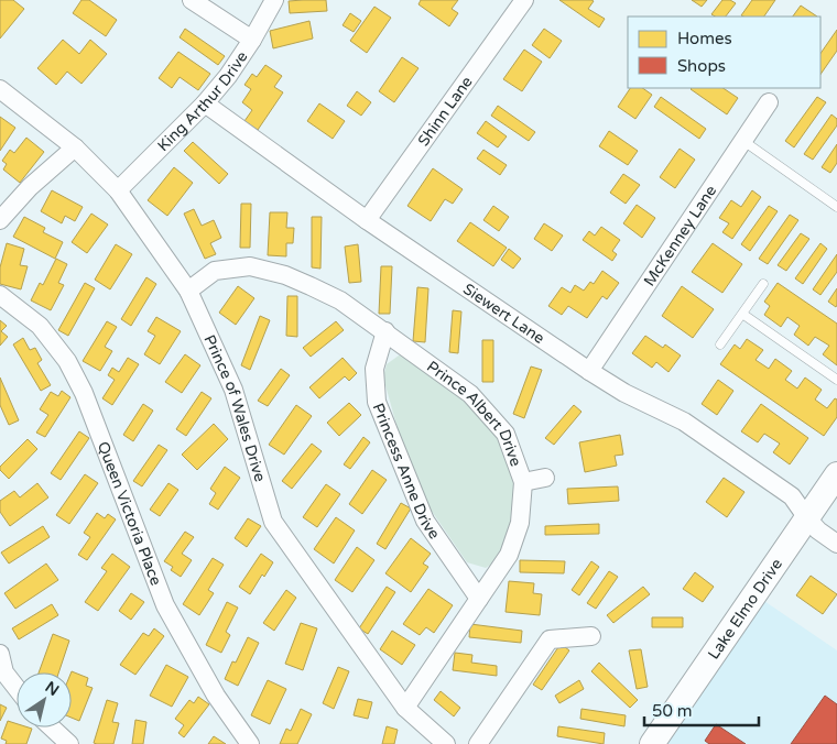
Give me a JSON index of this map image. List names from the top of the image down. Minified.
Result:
{"streets":{"main road":["Lake Elmo Drive"],"street":["King Arthur Drive","Shinn Lane","McKenney Lane","Siewert Lane","Prince of Wales Drive","Prince Albert Drive","Princess Anne Drive","Queen Victoria Place"]},"crossings":[["King Arthur Drive","Siewert Lane"],["King Arthur Drive","Prince of Wales Drive"],["Shinn Lane","Siewert Lane"],["McKenney Lane","Siewert Lane"],["Siewert Lane","Lake Elmo Drive"],["Prince of Wales Drive","Prince Albert Drive"],["Prince Albert Drive","Princess Anne Drive"]],"legend":["Homes","Shops"],"scale_bar":"50 m","north":"top right"}
